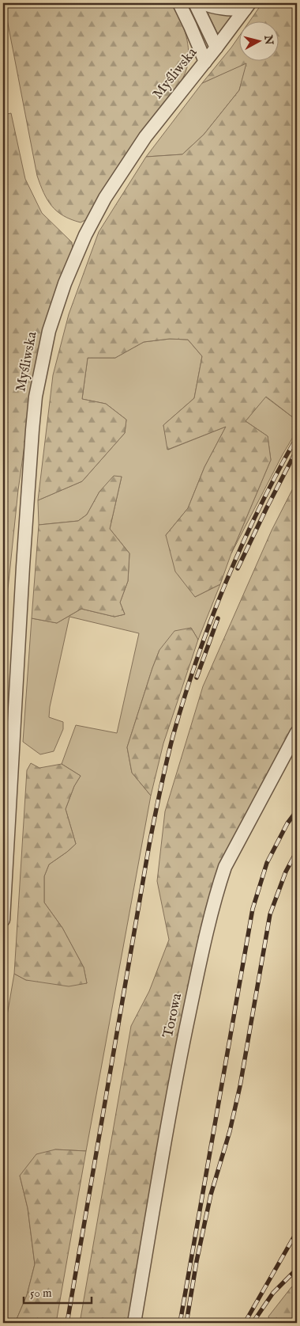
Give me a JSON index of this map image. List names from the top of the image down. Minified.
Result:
{"streets":{"street":["Myśliwska","Torowa"]},"scale_bar":"50 m","north":"right"}
